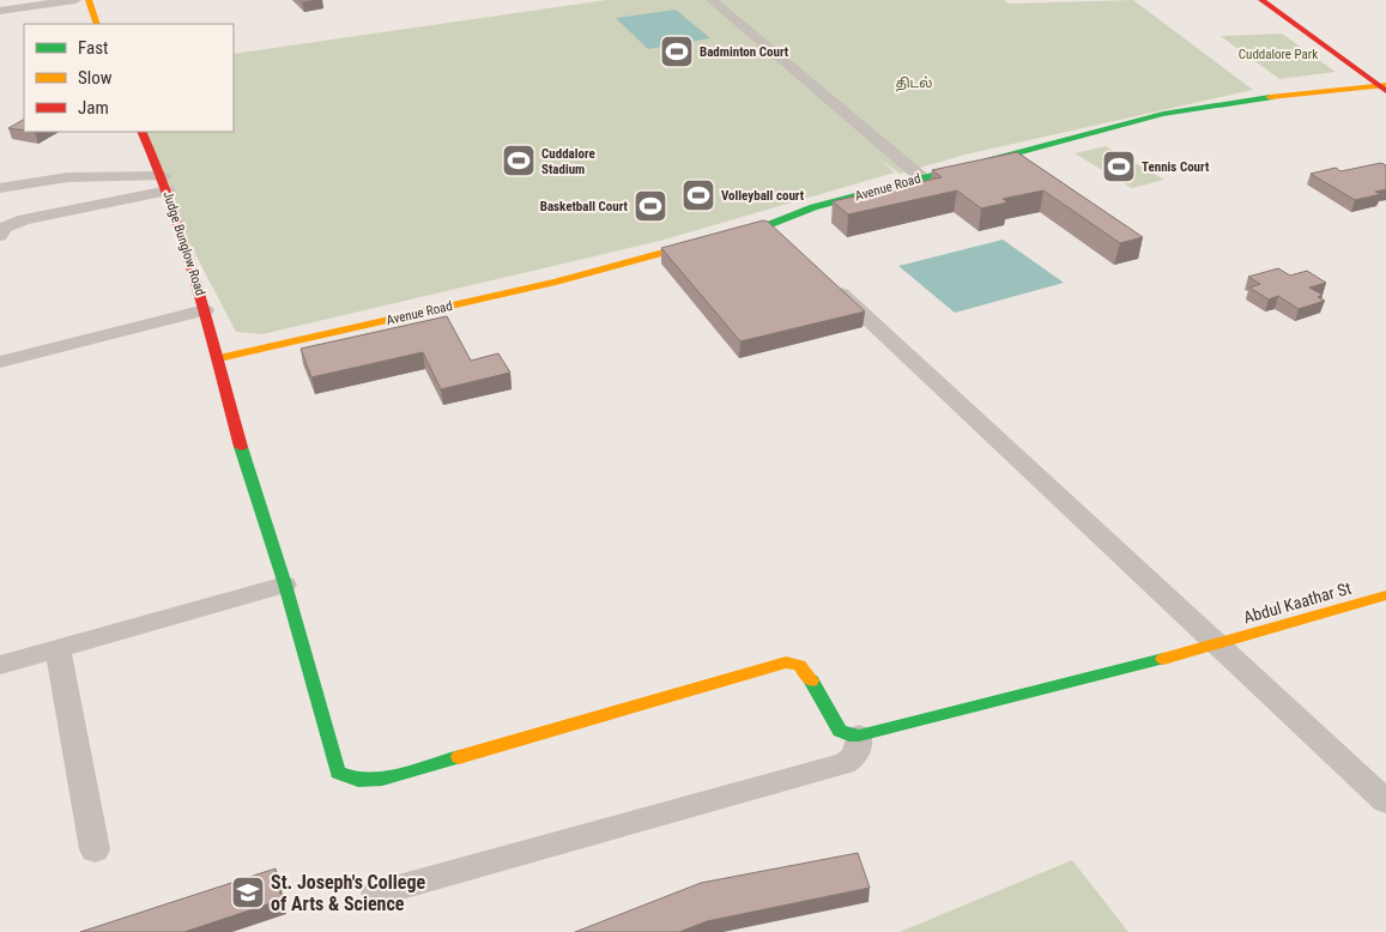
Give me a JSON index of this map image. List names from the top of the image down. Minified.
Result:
{"streets":{"main road":["Avenue Road","Judge Bunglow Road","Abdul Kaathar St"]},"crossings":[["Avenue Road","Judge Bunglow Road"],["Judge Bunglow Road","Abdul Kaathar St"]],"parks":["Cuddalore Park","திடல்"],"places":{"sports":["Badminton Court","Cuddalore Stadium","Tennis Court","Volleyball court","Basketball Court"],"school or university":["St. Joseph's College of Arts & Science"]},"legend":["Fast","Slow","Jam"]}
